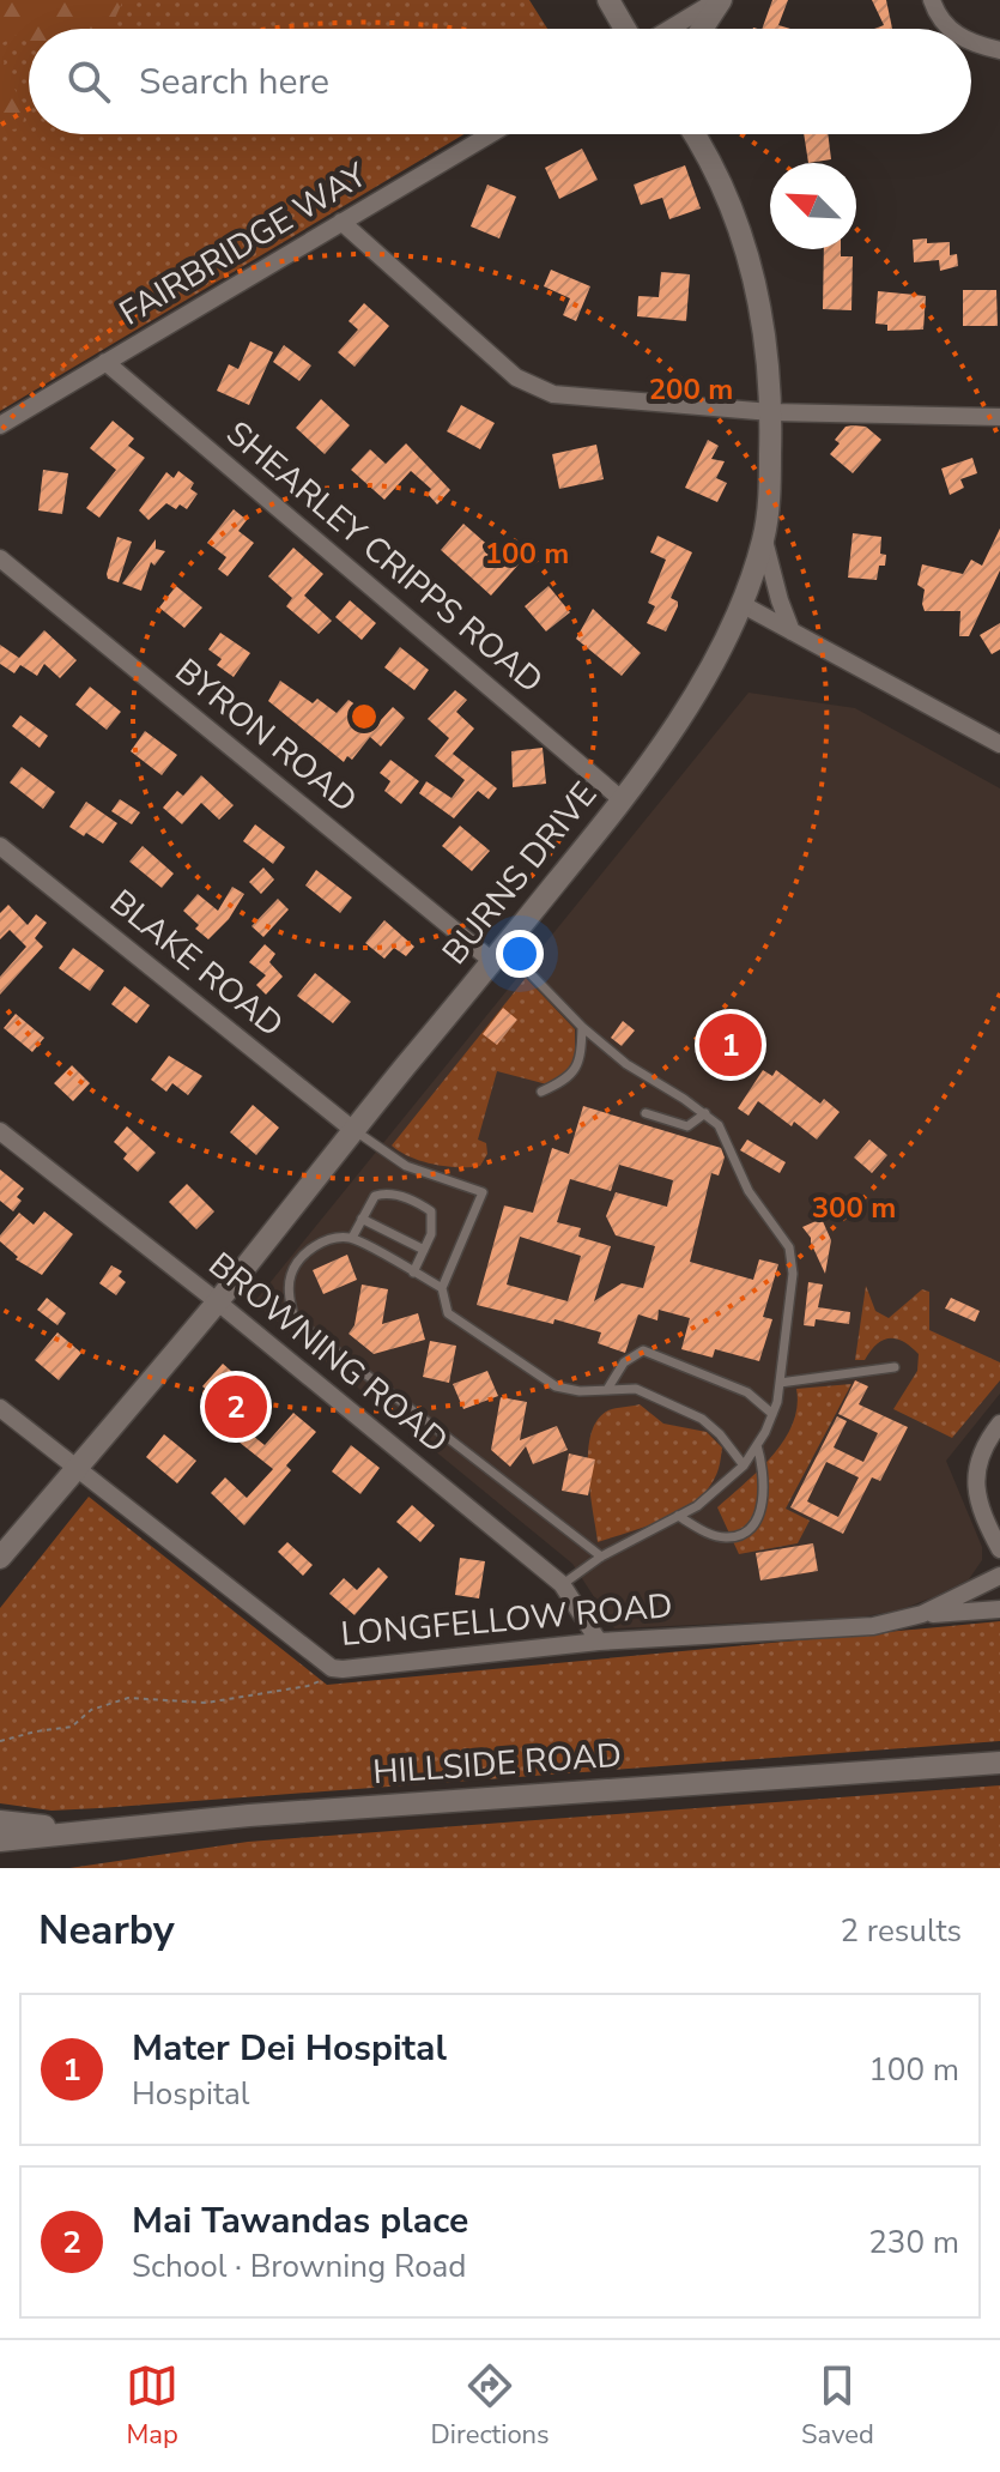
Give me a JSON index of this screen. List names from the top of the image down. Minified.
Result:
{"streets":{"main road":["BURNS DRIVE","HILLSIDE ROAD"],"street":["FAIRBRIDGE WAY","SHEARLEY CRIPPS ROAD","BYRON ROAD","BLAKE ROAD","BROWNING ROAD","LONGFELLOW ROAD"]},"crossings":[["FAIRBRIDGE WAY","SHEARLEY CRIPPS ROAD"],["SHEARLEY CRIPPS ROAD","BURNS DRIVE"],["BYRON ROAD","BURNS DRIVE"],["BURNS DRIVE","BLAKE ROAD"],["BURNS DRIVE","BROWNING ROAD"],["BURNS DRIVE","LONGFELLOW ROAD"],["BROWNING ROAD","LONGFELLOW ROAD"]],"north":"top left","page":{"search":"Search here","pins":["1","2"],"heading":["Nearby","2 results"],"list":[{"mark":"1","name":"Mater Dei Hospital","note":"Hospital","value":"100 m"},{"mark":"2","name":"Mai Tawandas place","note":"School · Browning Road","value":"230 m"}],"nav":["Map","Directions","Saved"]},"rings":["200 m","100 m","300 m"]}
